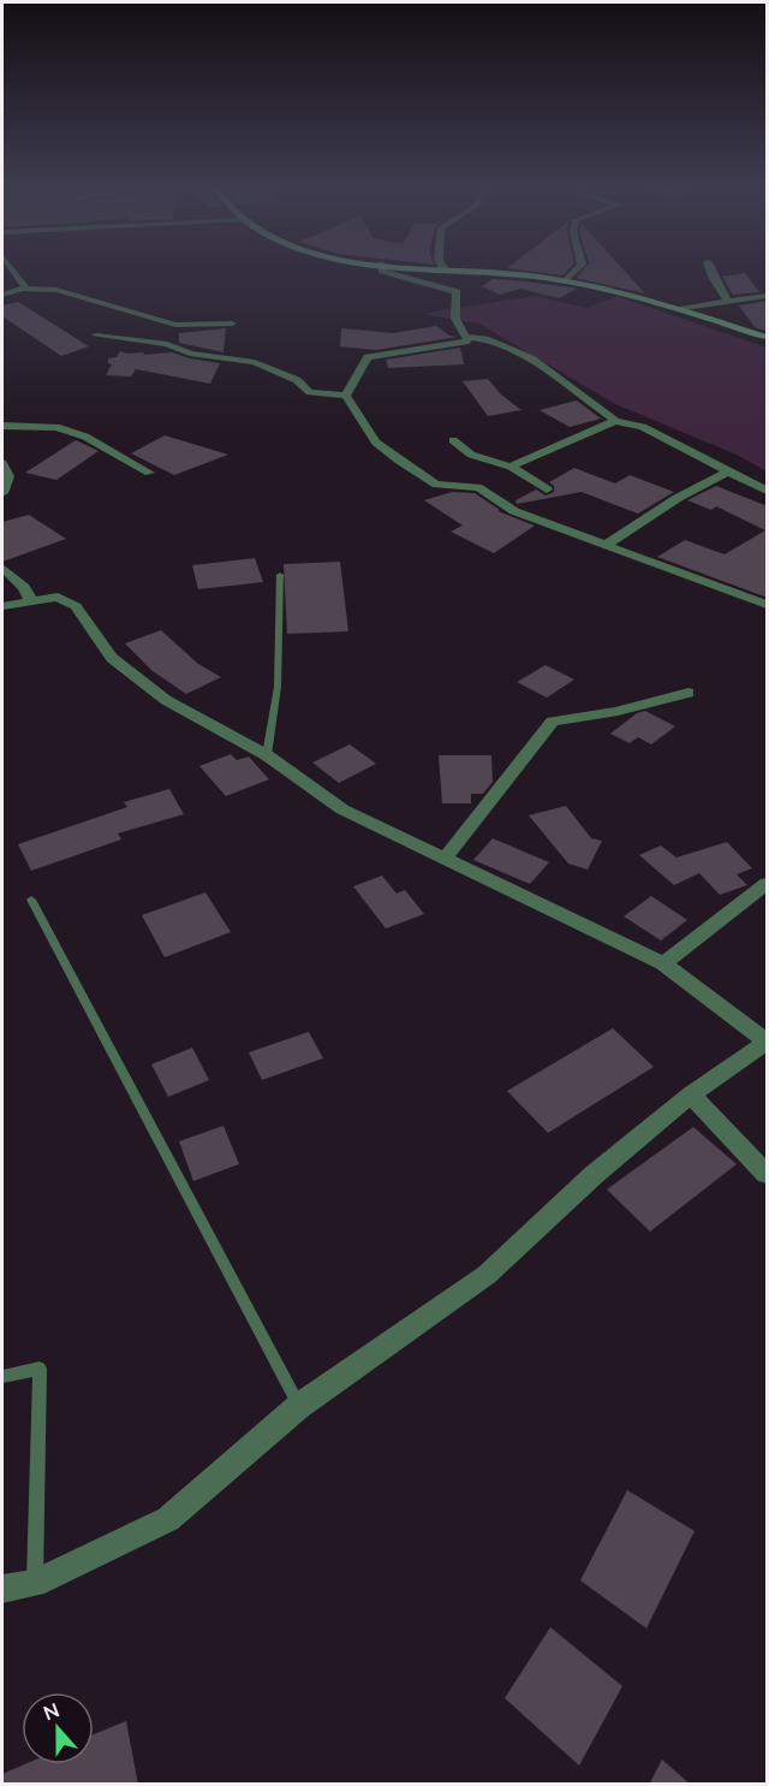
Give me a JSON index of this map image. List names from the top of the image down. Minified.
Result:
{"north":"top"}
